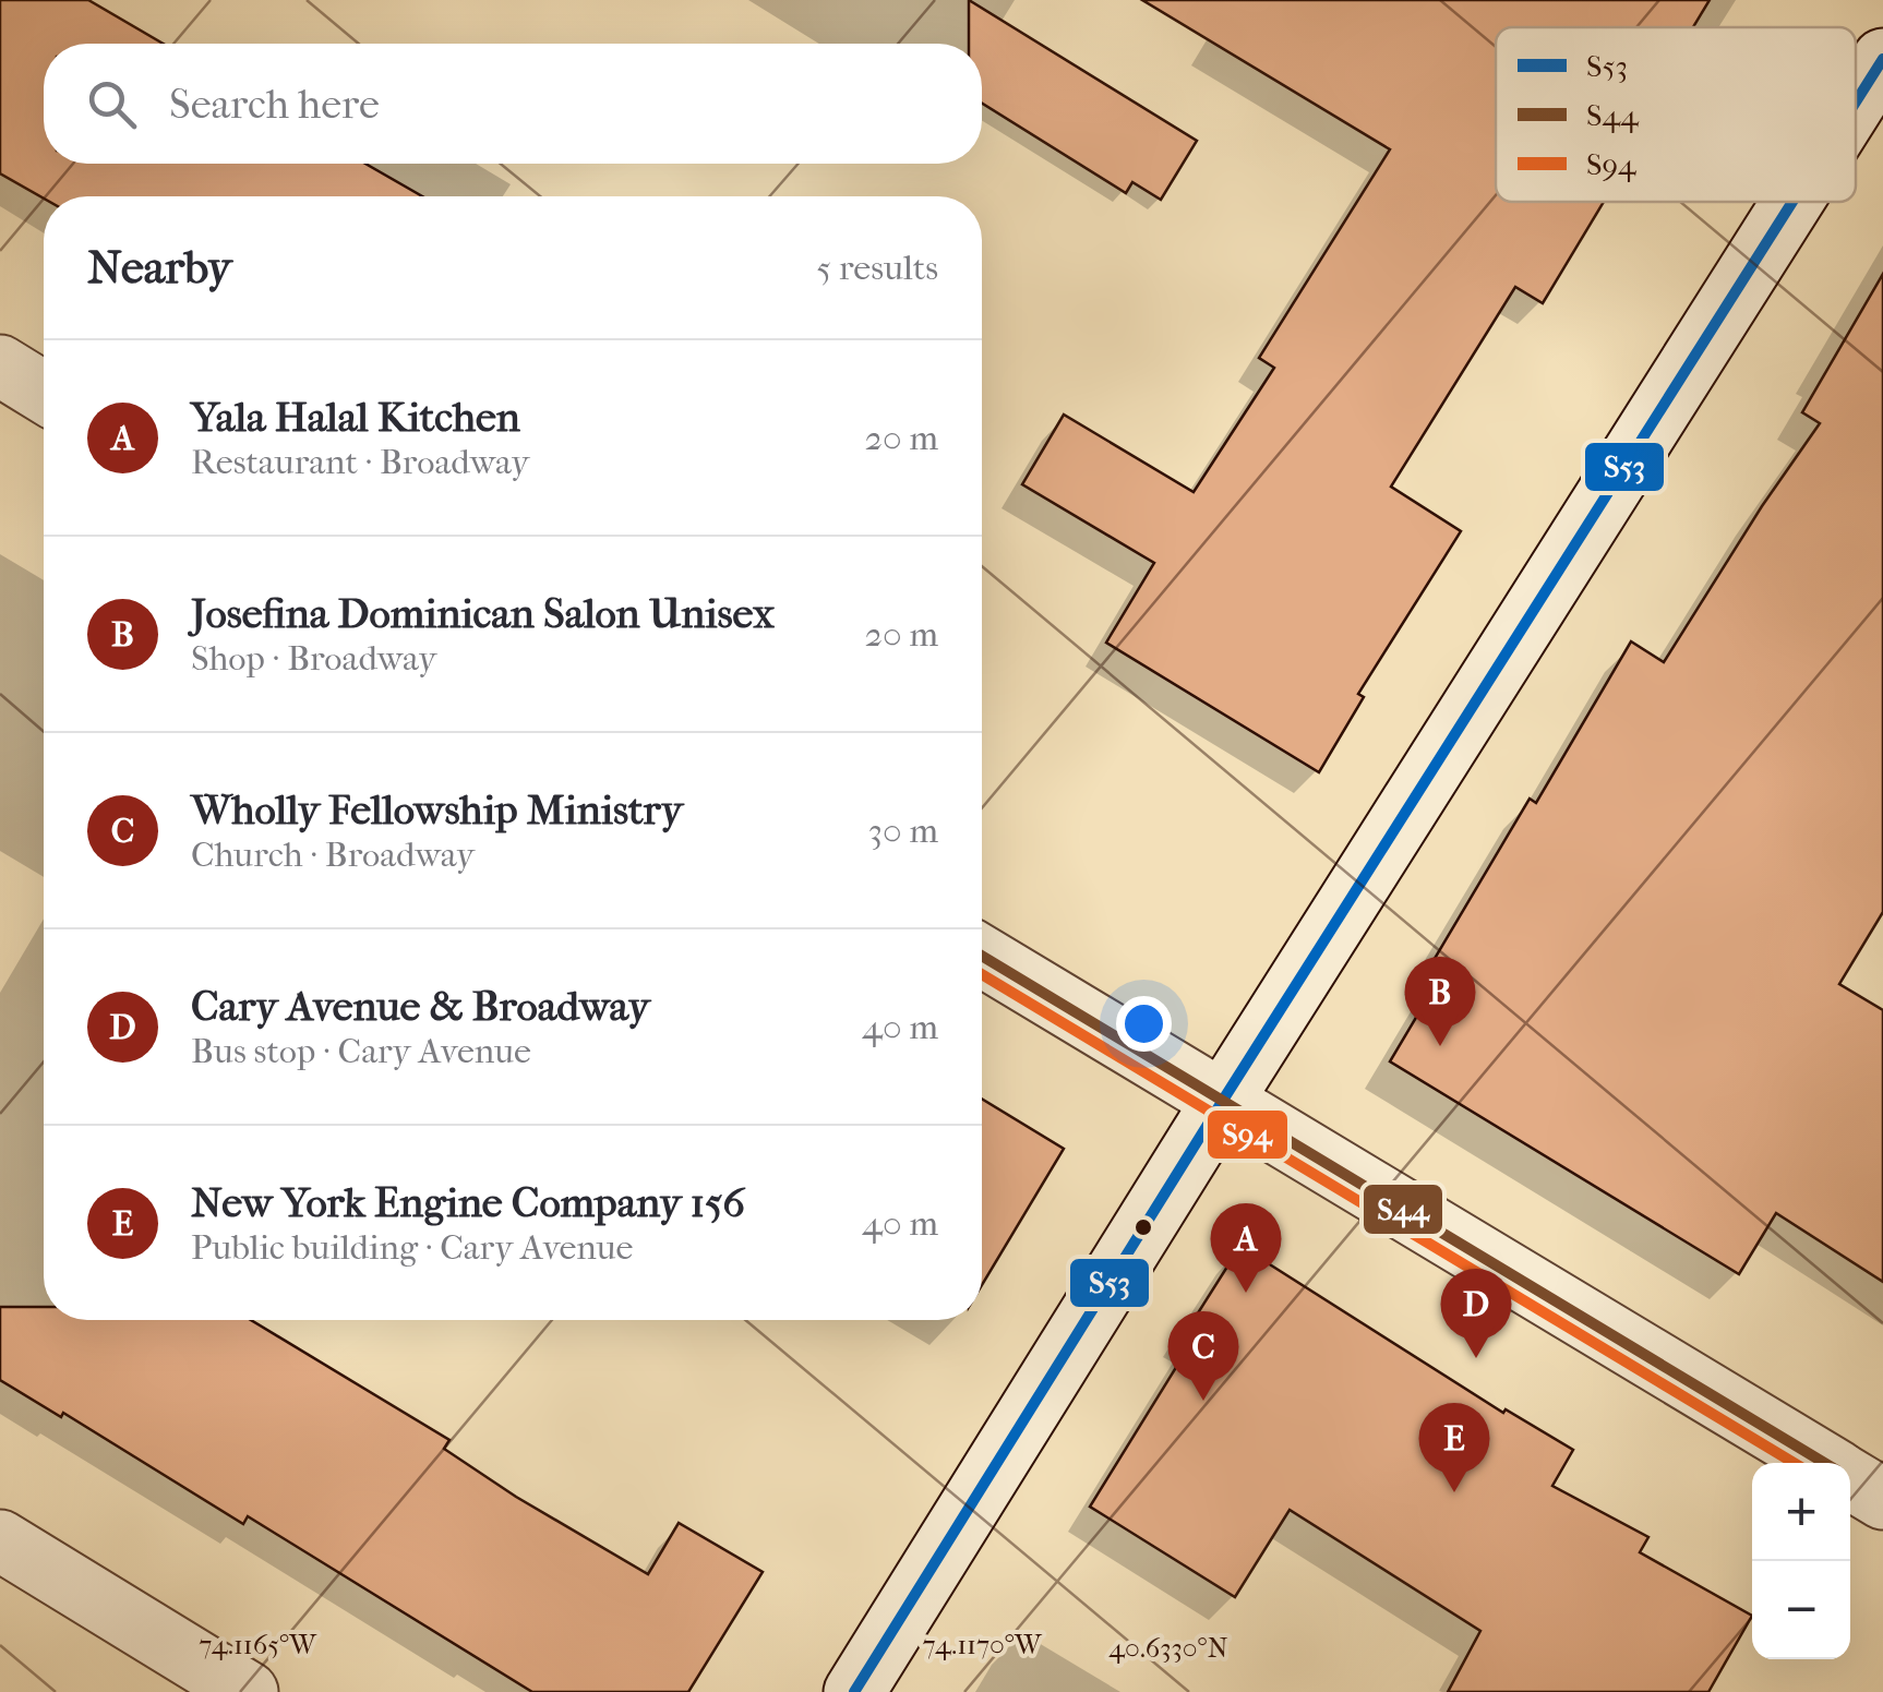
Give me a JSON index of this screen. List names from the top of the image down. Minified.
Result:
{"lines":["transit line S53","transit line S44","transit line S94"],"legend":["S53","S44","S94"],"page":{"search":"Search here","heading":["Nearby","5 results"],"list":[{"mark":"A","name":"Yala Halal Kitchen","note":"Restaurant · Broadway","value":"20 m"},{"mark":"B","name":"Josefina Dominican Salon Unisex","note":"Shop · Broadway","value":"20 m"},{"mark":"C","name":"Wholly Fellowship Ministry","note":"Church · Broadway","value":"30 m"},{"mark":"D","name":"Cary Avenue & Broadway","note":"Bus stop · Cary Avenue","value":"40 m"},{"mark":"E","name":"New York Engine Company 156","note":"Public building · Cary Avenue","value":"40 m"}],"pins":["B","A","D","C","E"],"map_buttons":["+","−"]},"coordinates":["74.1165°W","74.1170°W","40.6330°N"]}
